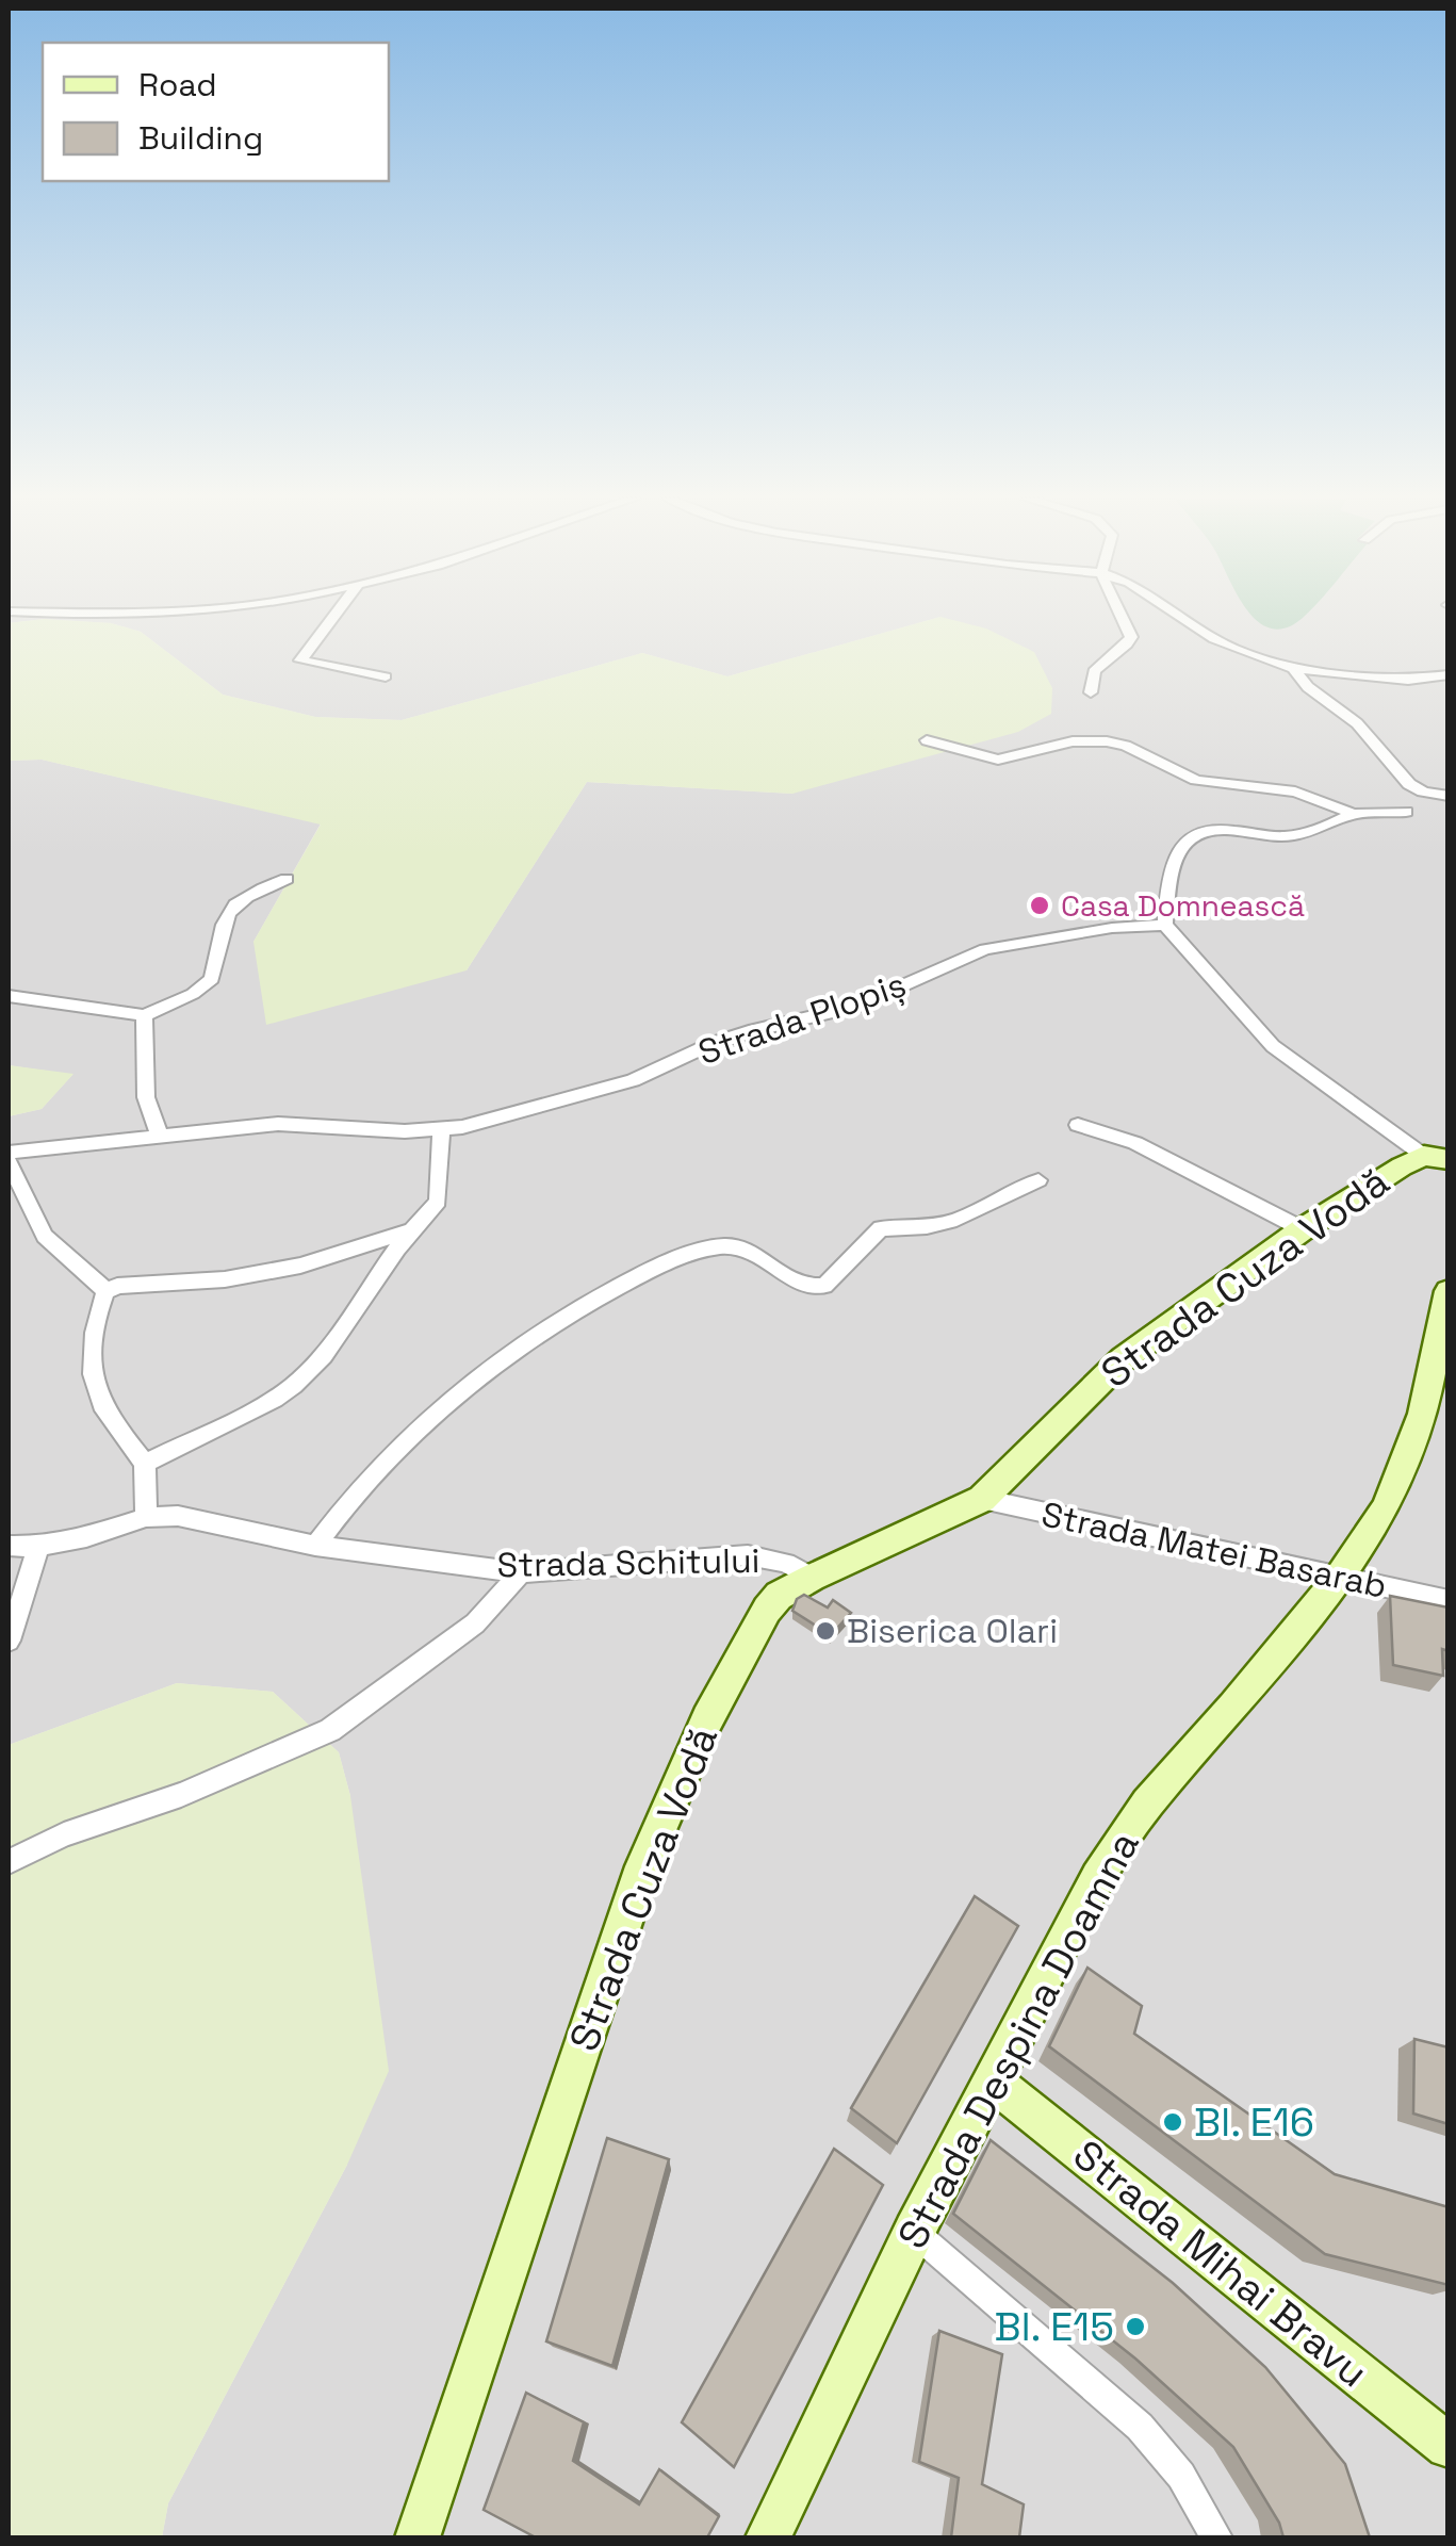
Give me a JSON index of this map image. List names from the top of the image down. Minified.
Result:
{"streets":{"street":["Strada Plopiș","Strada Cuza Vodă","Strada Matei Basarab","Strada Schitului","Strada Despina Doamna","Strada Mihai Bravu"]},"crossings":[["Strada Cuza Vodă","Strada Matei Basarab"],["Strada Cuza Vodă","Strada Schitului"],["Strada Matei Basarab","Strada Despina Doamna"],["Strada Despina Doamna","Strada Mihai Bravu"]],"places":["Casa Domnească","Biserica Olari","Bl. E16","Bl. E15"],"legend":["Road","Building"]}
